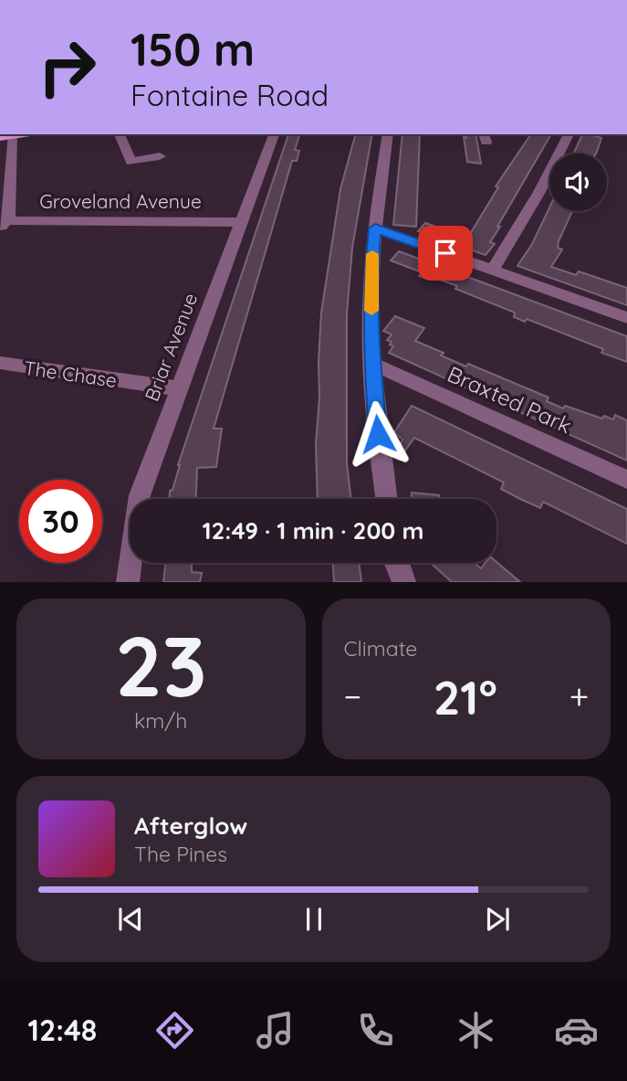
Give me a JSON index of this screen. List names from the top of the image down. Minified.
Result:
{"streets":{"street":["Groveland Avenue","Briar Avenue","The Chase","Braxted Park"]},"crossings":[["Groveland Avenue","Briar Avenue"],["Briar Avenue","The Chase"]],"page":{"turn":["150 m","Fontaine Road"],"limit":"30","trip":"12:49 · 1 min · 200 m","tile":[["23","km/h"],"Climate"],"heat":["−","21°","+"],"song":["Afterglow","The Pines"],"tabs":"12:48"}}
